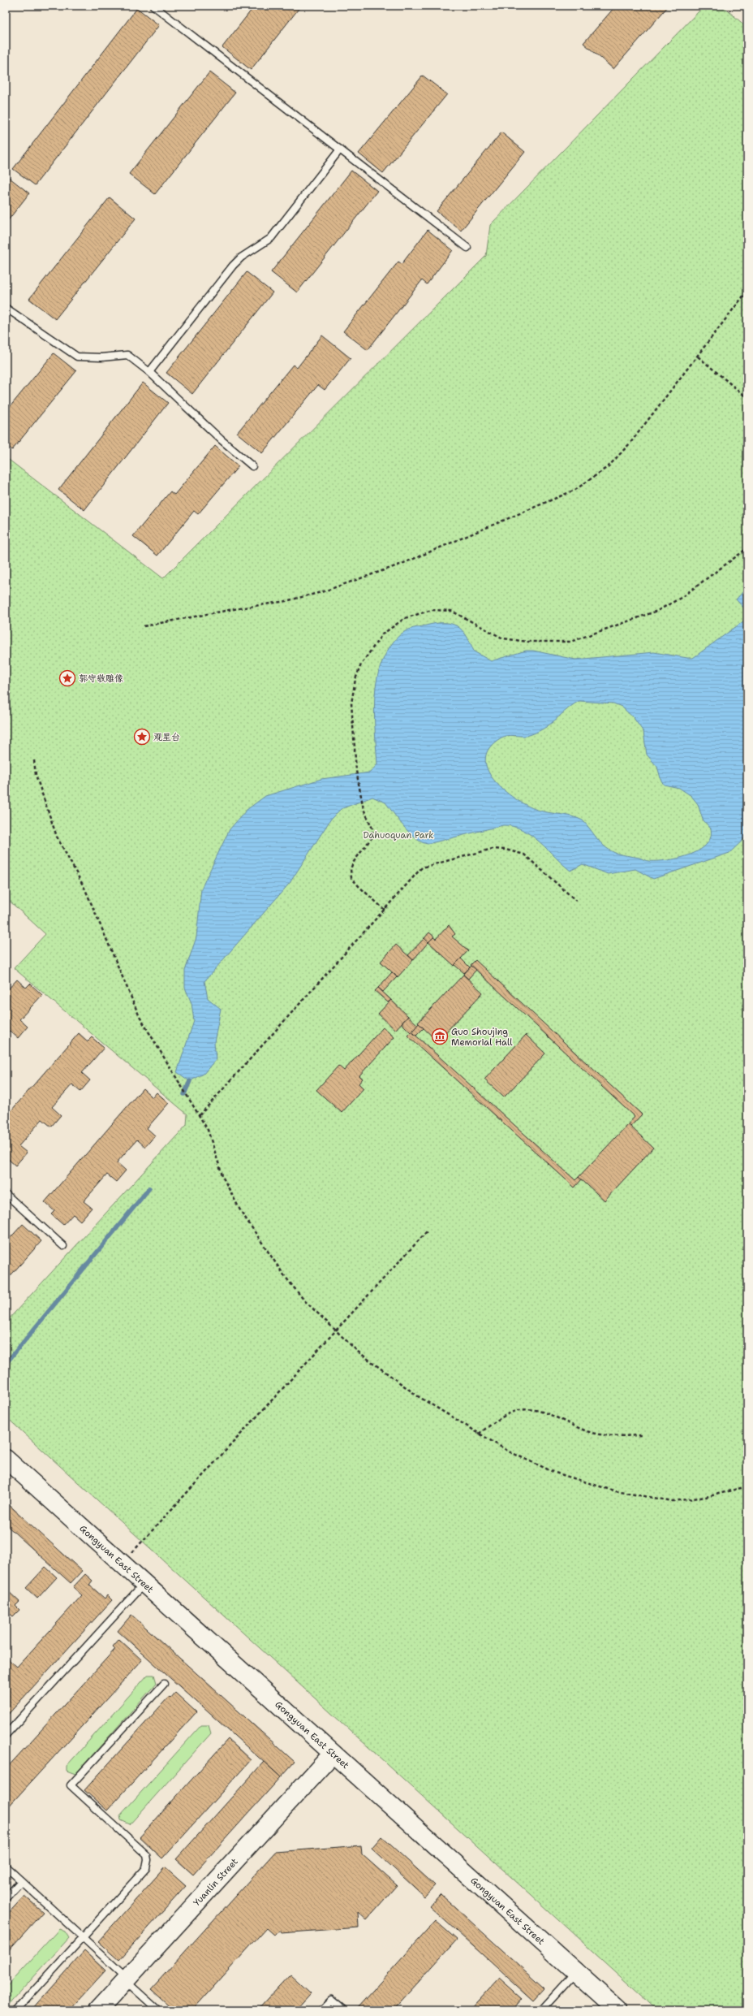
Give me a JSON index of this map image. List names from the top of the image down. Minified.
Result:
{"streets":{"street":["Gongyuan East Street","Yuanlin Street"]},"crossings":[["Gongyuan East Street","Yuanlin Street"]],"parks":["Dahuoquan Park"],"places":{"place":["郭守敬雕像","观星台"],"museum":["Guo Shoujing Memorial Hall"]}}
